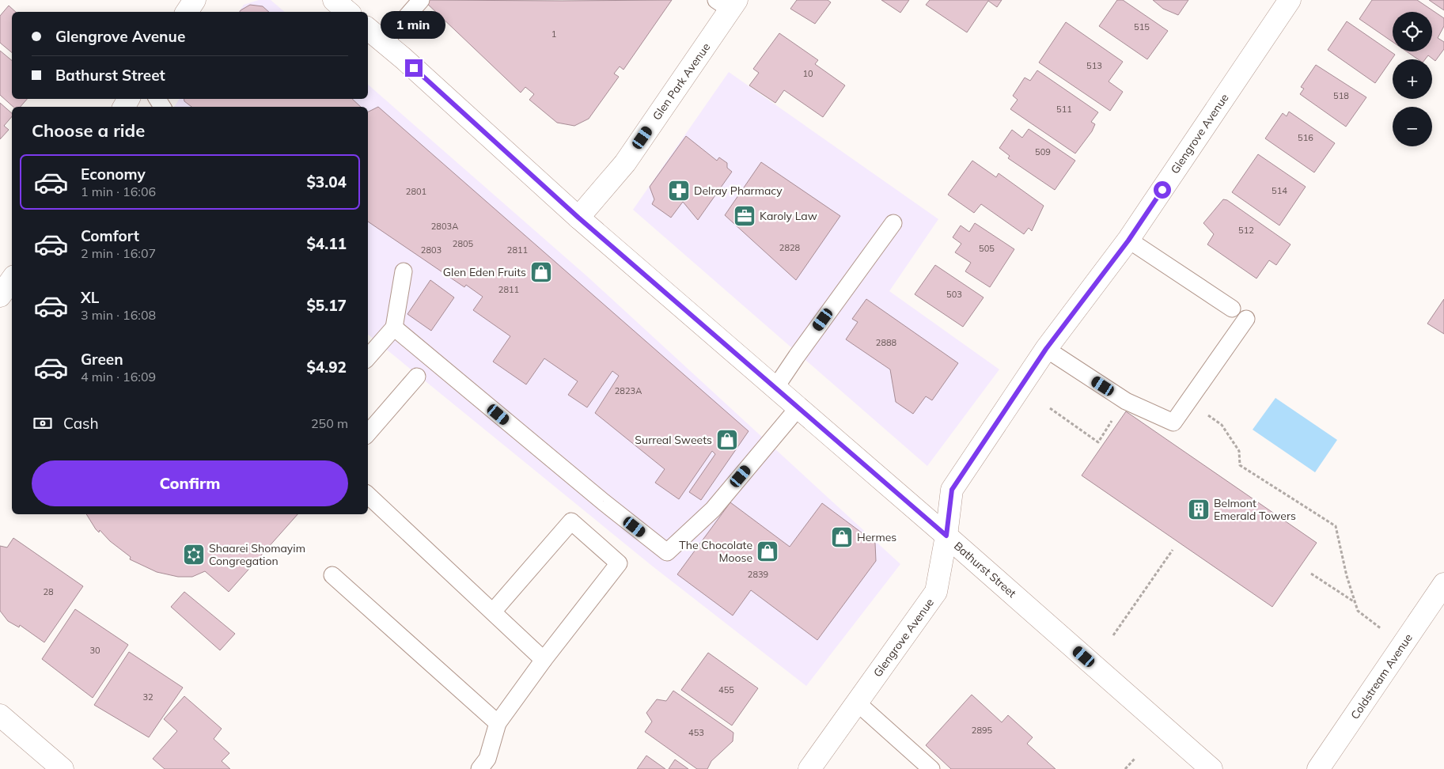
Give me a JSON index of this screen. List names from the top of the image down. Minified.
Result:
{"streets":{"street":["Glen Park Avenue","Glengrove Avenue","Bathurst Street","Coldstream Avenue"]},"crossings":[["Glen Park Avenue","Bathurst Street"],["Glengrove Avenue","Bathurst Street"]],"places":{"pharmacy":["Delray Pharmacy"],"office":["Karoly Law"],"shop":["Glen Eden Fruits","Surreal Sweets","Hermes","The Chocolate Moose"],"building":["Belmont Emerald Towers"],"synagogue":["Shaarei Shomayim Congregation"]},"house_numbers":["515","1","513","10","518","511","516","509","514","2801","2803A","512","2805","2828","505","2803","2811","2811","503","2888","2823A","2839","28","30","455","32","2895","453"],"page":{"bubble":"1 min","map_buttons":["+","−"],"banner":["Glengrove Avenue","Bathurst Street"],"heading":"Choose a ride","list":[{"name":"Economy","note":"1 min · 16:06","value":"$3.04"},{"name":"Comfort","note":"2 min · 16:07","value":"$4.11"},{"name":"XL","note":"3 min · 16:08","value":"$5.17"},{"name":"Green","note":"4 min · 16:09","value":"$4.92"}],"pay":["Cash","250 m"],"buttons":"Confirm"}}
